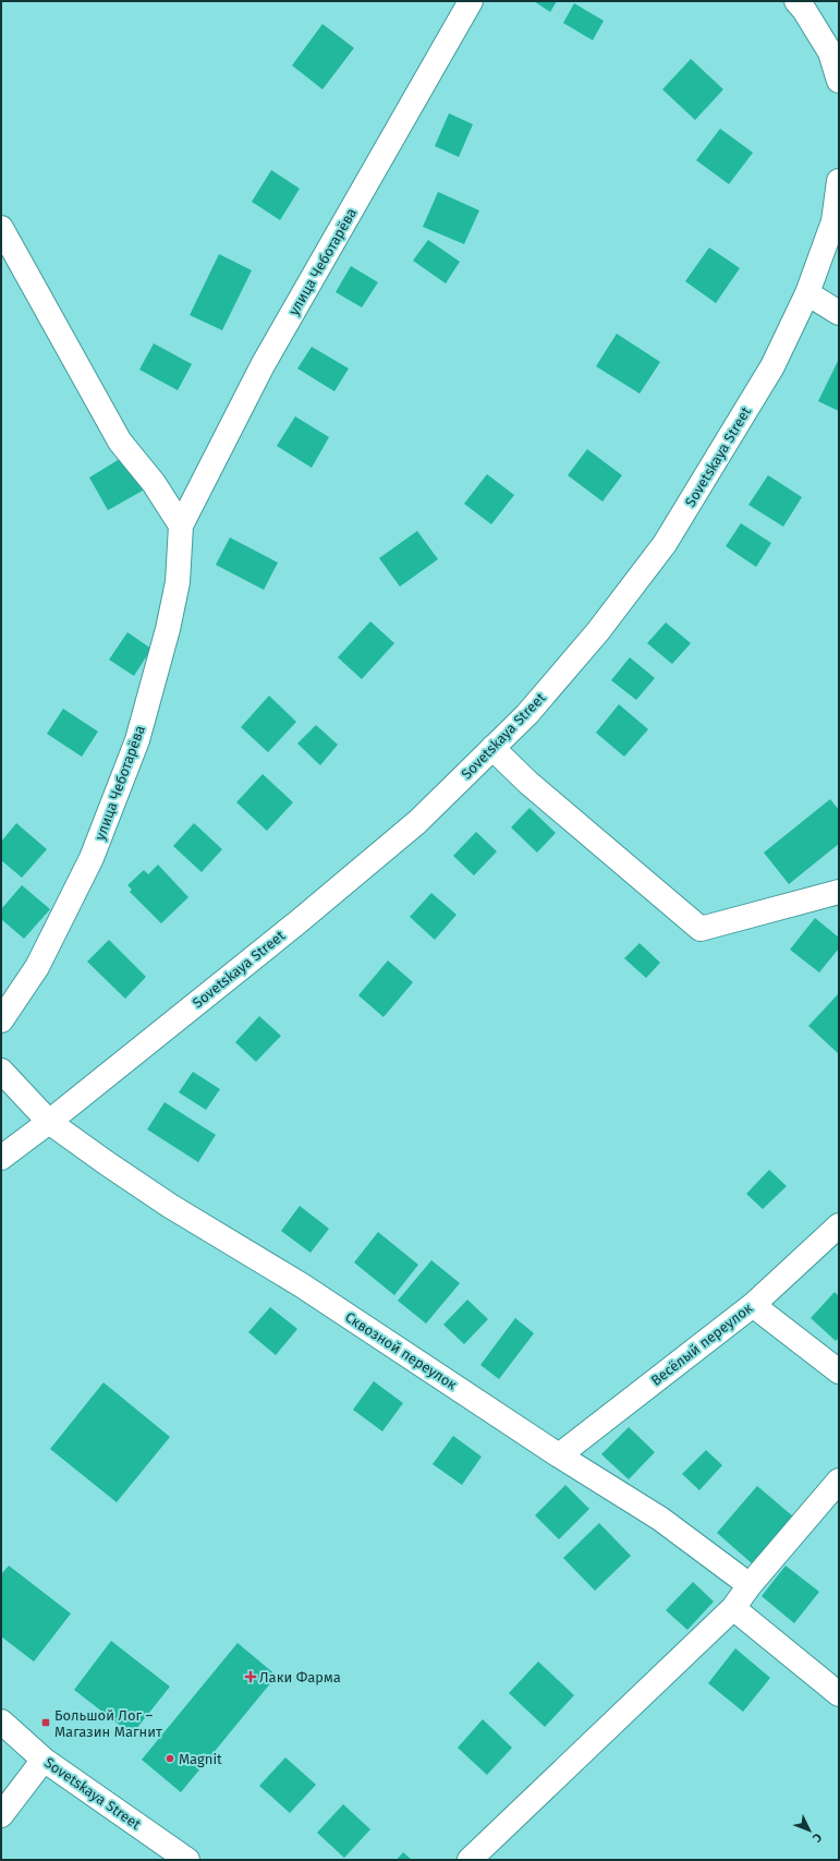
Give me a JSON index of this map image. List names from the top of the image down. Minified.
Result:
{"streets":{"street":["улица Чеботарёва","Sovetskaya Street","Весёлый переулок","Сквозной переулок"]},"crossings":[["Sovetskaya Street","Сквозной переулок"],["Весёлый переулок","Сквозной переулок"]],"places":{"health":["Лаки Фарма"],"transit":["Большой Лог – Магазин Магнит"],"other":["Magnit"]},"north":"bottom right"}
